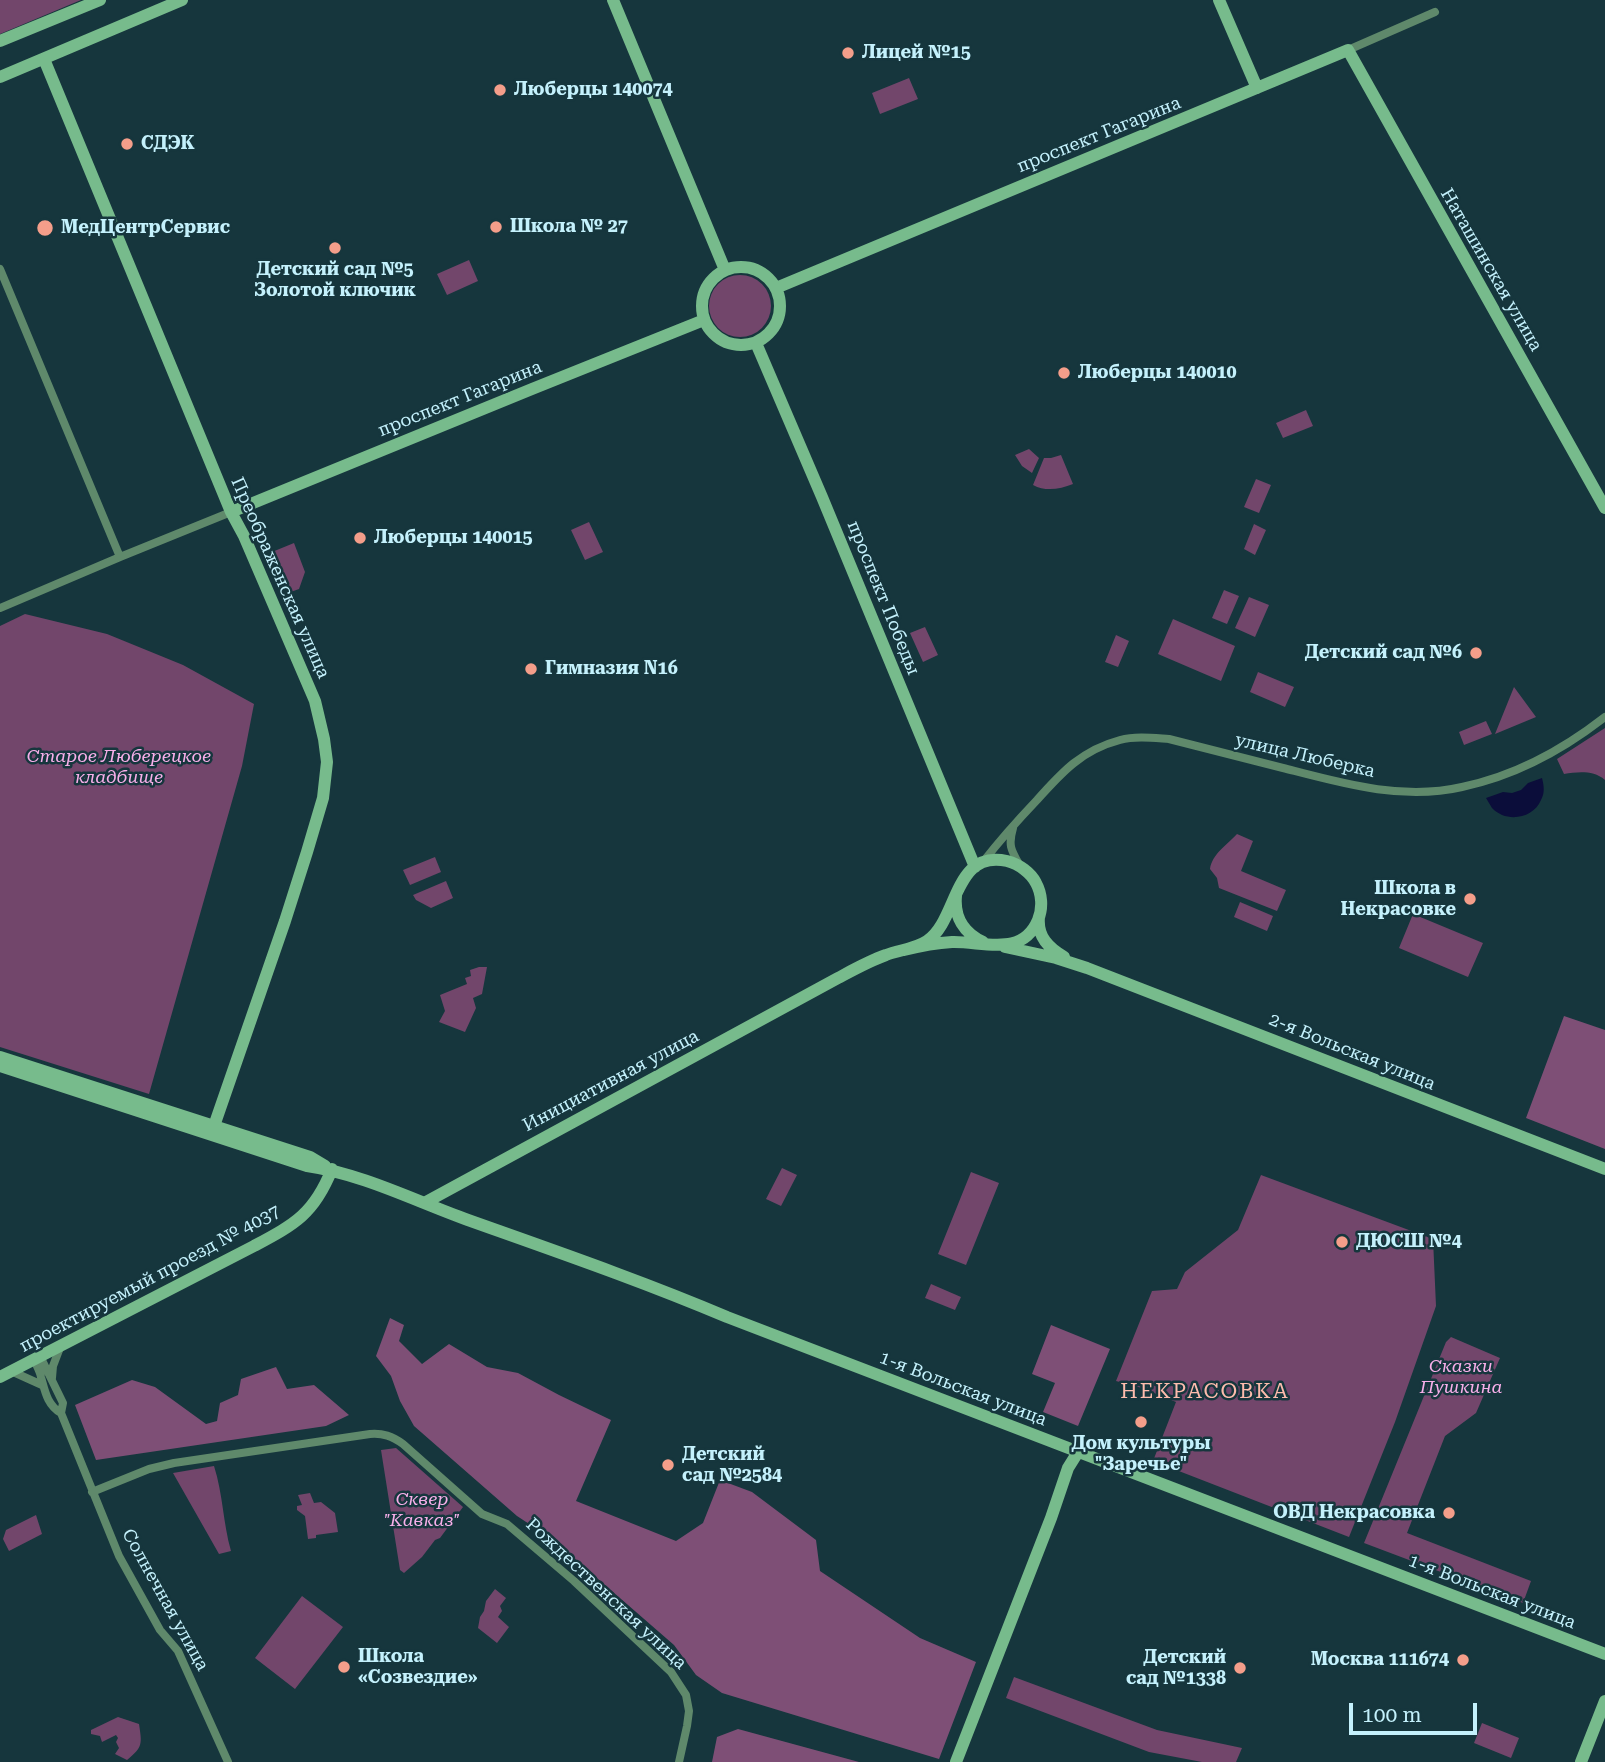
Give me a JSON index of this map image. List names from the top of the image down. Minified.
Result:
{"streets":{"street":["проспект Гагарина","Наташинская улица","Преображенская улица","проспект Победы","улица Люберка","2-я Вольская улица","Инициативная улица","проектируемый проезд № 4037","1-я Вольская улица","Рождественская улица","Солнечная улица"]},"crossings":[["проспект Гагарина","Наташинская улица"],["проспект Гагарина","Преображенская улица"],["проспект Гагарина","проспект Победы"],["проспект Победы","улица Люберка"],["проспект Победы","2-я Вольская улица"],["проспект Победы","Инициативная улица"],["улица Люберка","2-я Вольская улица"],["улица Люберка","Инициативная улица"],["2-я Вольская улица","Инициативная улица"],["Инициативная улица","1-я Вольская улица"],["Рождественская улица","Солнечная улица"]],"districts":["НЕКРАСОВКА"],"parks":["Старое Люберецкое кладбище","Сказки Пушкина","Сквер \"Кавказ\""],"places":["Лицей №15","Люберцы 140074","СДЭК","Школа № 27","МедЦентрСервис","Детский сад №5 Золотой ключик","Люберцы 140010","Люберцы 140015","Детский сад №6","Гимназия N16","Школа в Некрасовке","ДЮСШ №4","Дом культуры \"Заречье\"","Детский сад №2584","ОВД Некрасовка","Москва 111674","Школа «Созвездие»","Детский сад №1338"],"scale_bar":"100 m"}
